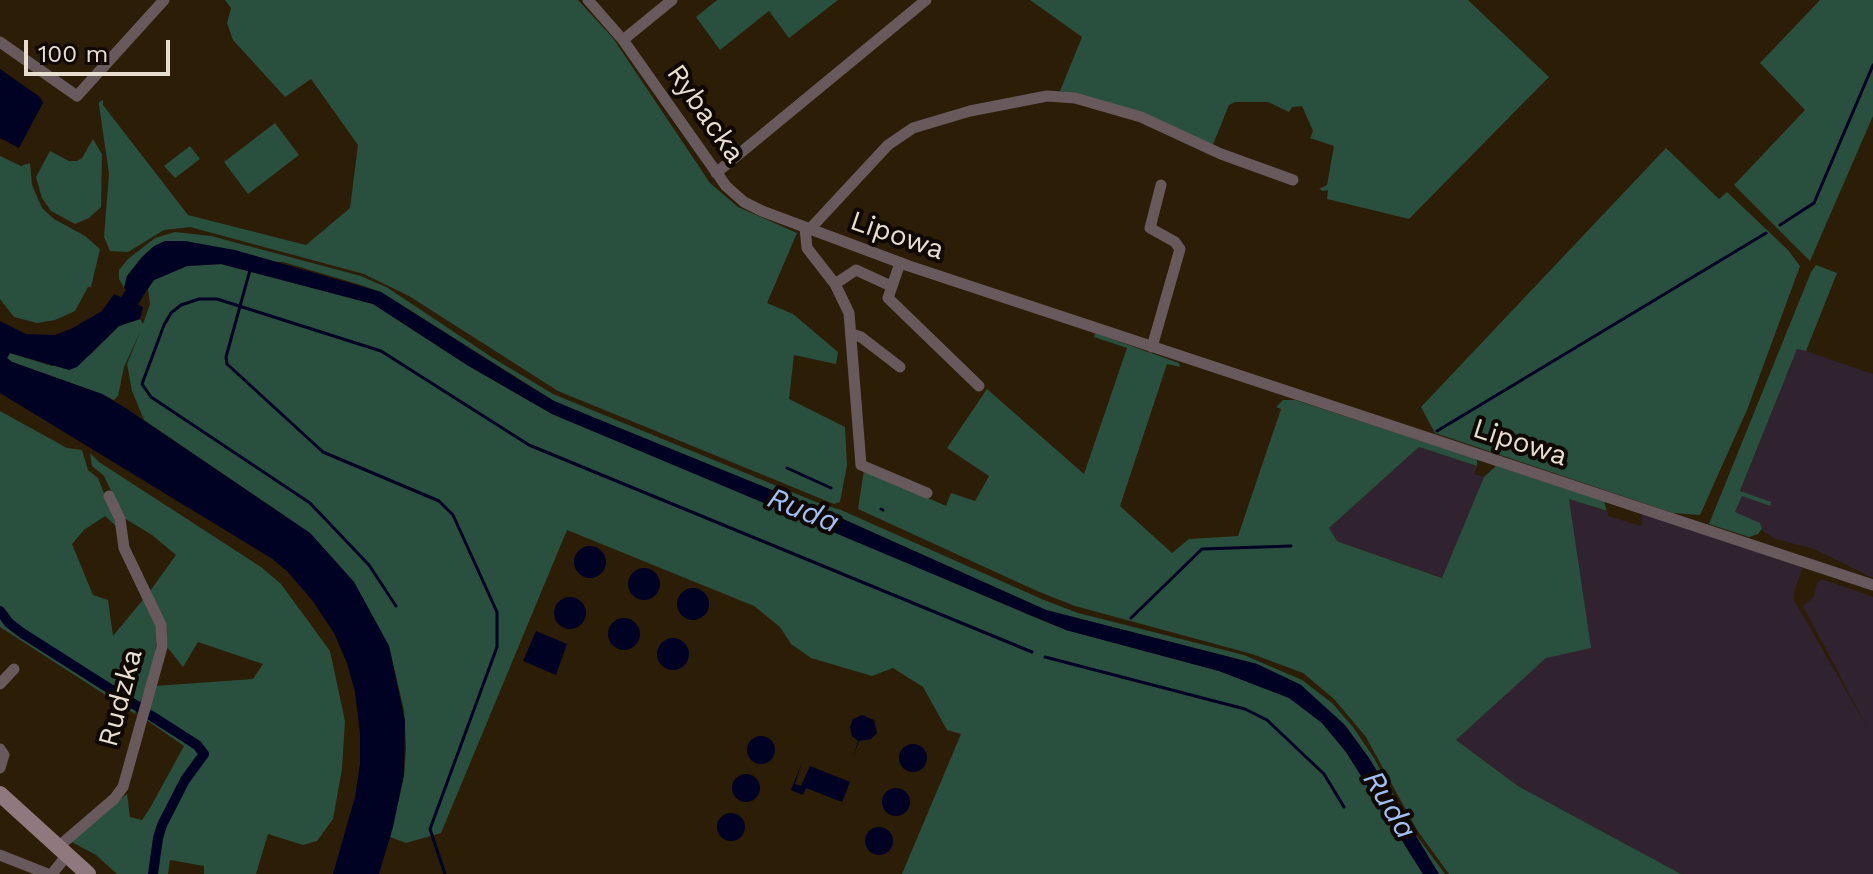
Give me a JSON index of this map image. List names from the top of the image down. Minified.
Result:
{"streets":{"street":["Rybacka","Lipowa","Rudzka"]},"crossings":[["Rybacka","Lipowa"]],"water":["Ruda"],"scale_bar":"100 m"}
